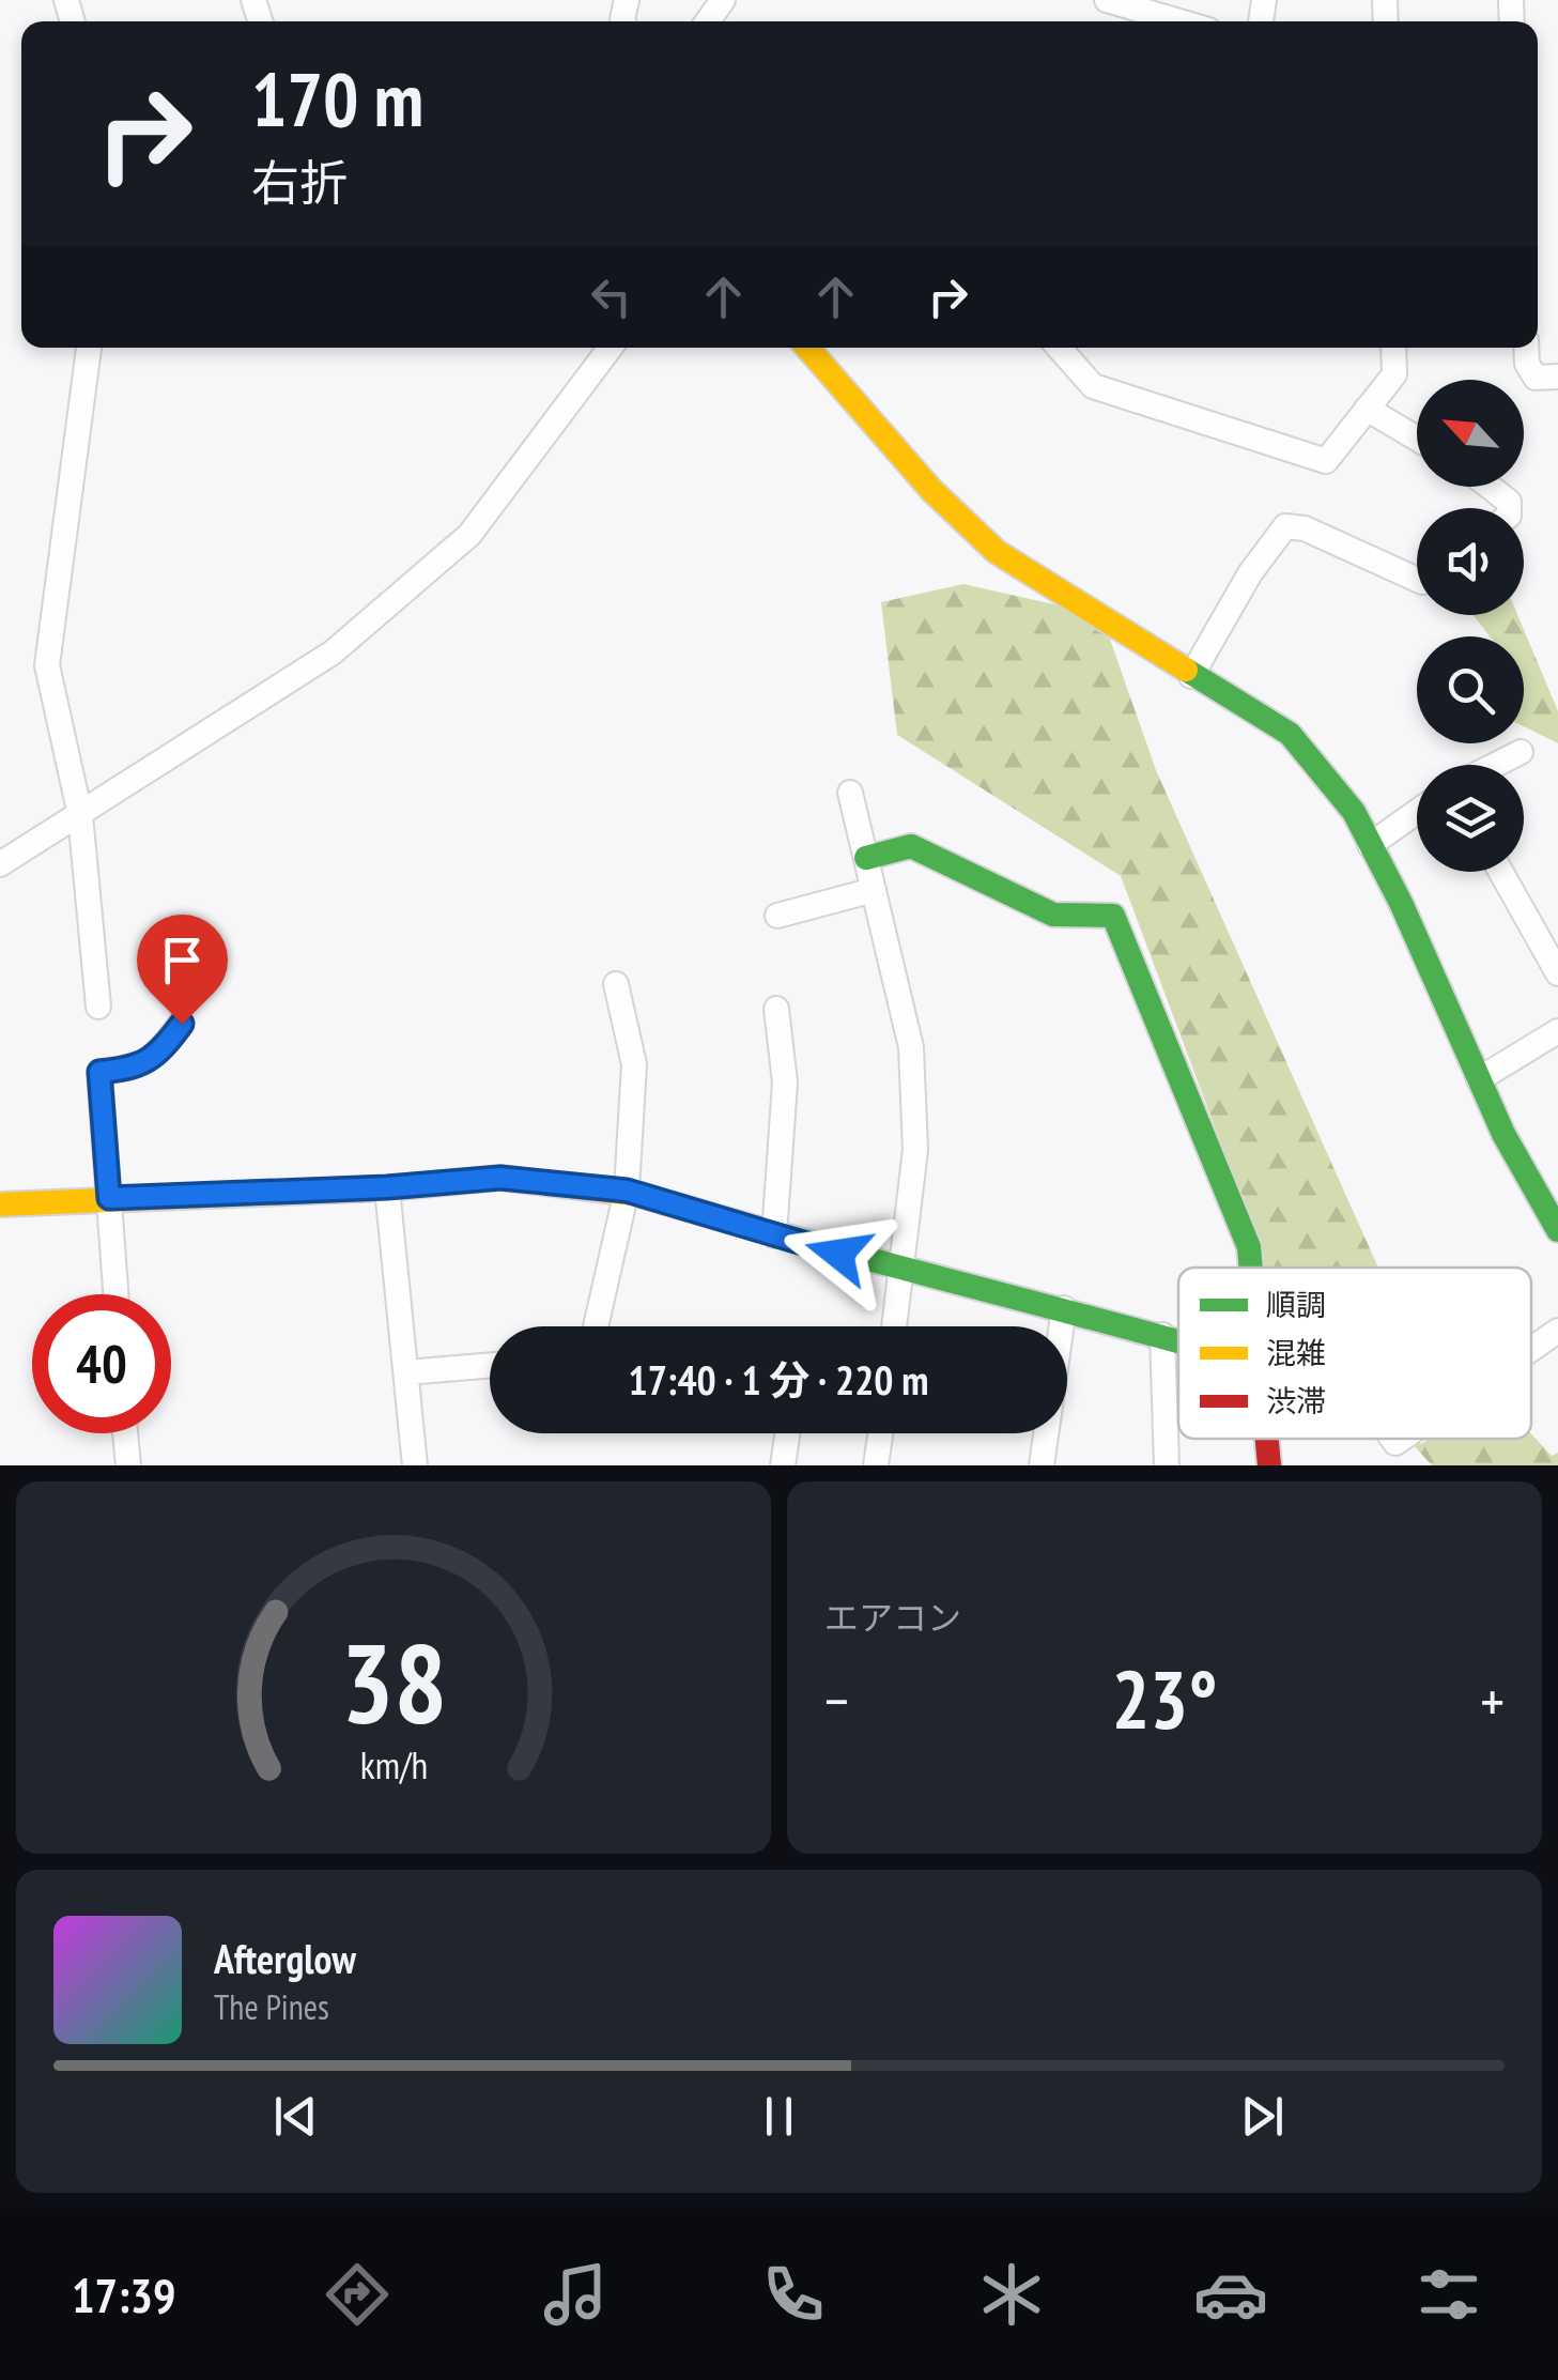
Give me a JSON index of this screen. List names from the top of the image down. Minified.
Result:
{"legend":["順調","混雑","渋滞"],"north":"top left","page":{"turn":["170 m","右折"],"limit":"40","trip":"17:40 · 1 分 · 220 m","tile":"エアコン","heat":["−","23°","+"],"song":["Afterglow","The Pines"],"tabs":"17:39","gauge":["38","km/h"]}}
